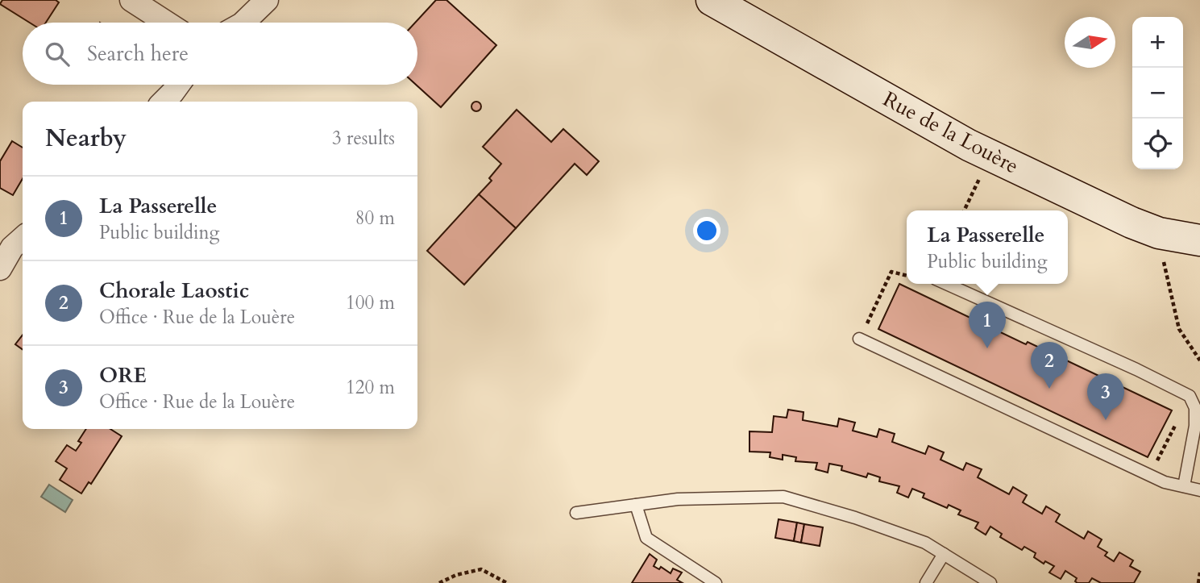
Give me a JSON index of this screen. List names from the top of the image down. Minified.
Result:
{"streets":{"main road":["Rue de la Louère"]},"north":"right","page":{"map_buttons":["+","−"],"search":"Search here","heading":["Nearby","3 results"],"list":[{"mark":"1","name":"La Passerelle","note":"Public building","value":"80 m"},{"mark":"2","name":"Chorale Laostic","note":"Office · Rue de la Louère","value":"100 m"},{"mark":"3","name":"ORE","note":"Office · Rue de la Louère","value":"120 m"}],"popup":["La Passerelle","Public building"],"pins":["1","2","3"]}}
